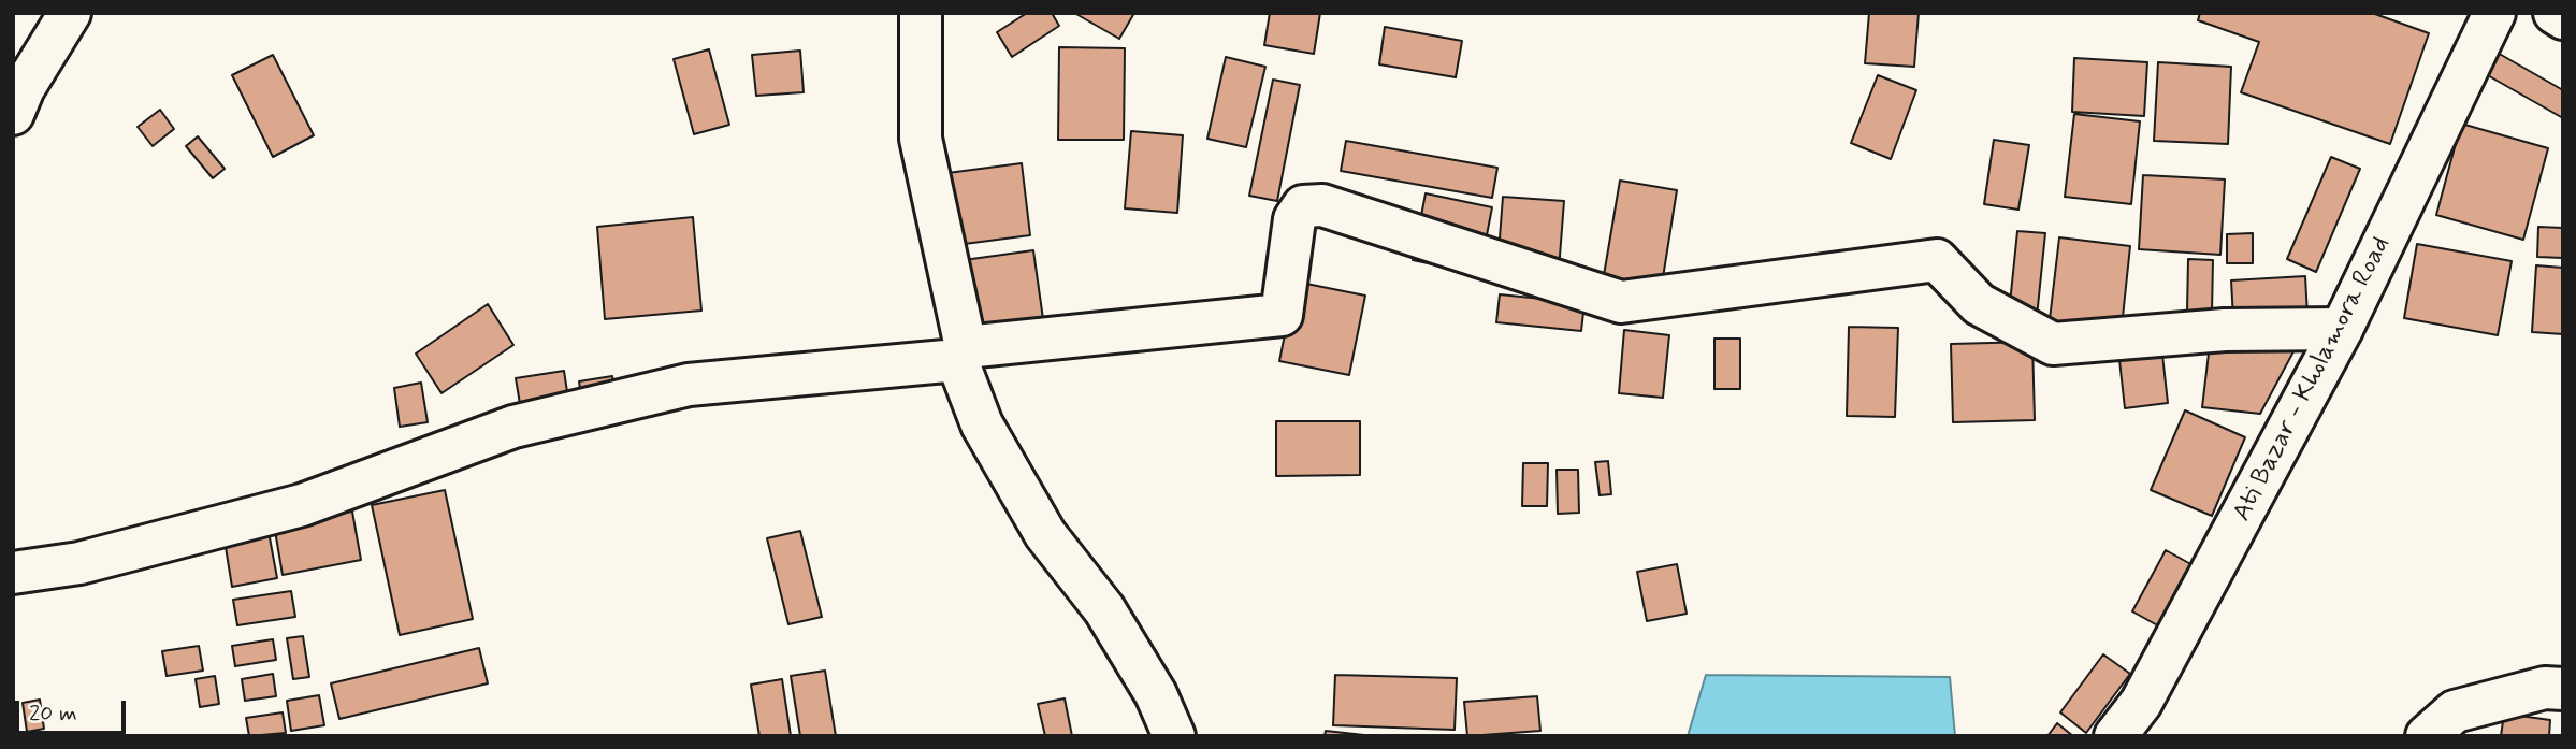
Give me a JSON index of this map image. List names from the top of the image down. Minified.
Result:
{"streets":{"street":["Ati Bazar - Kholamora Road"]},"scale_bar":"20 m"}
